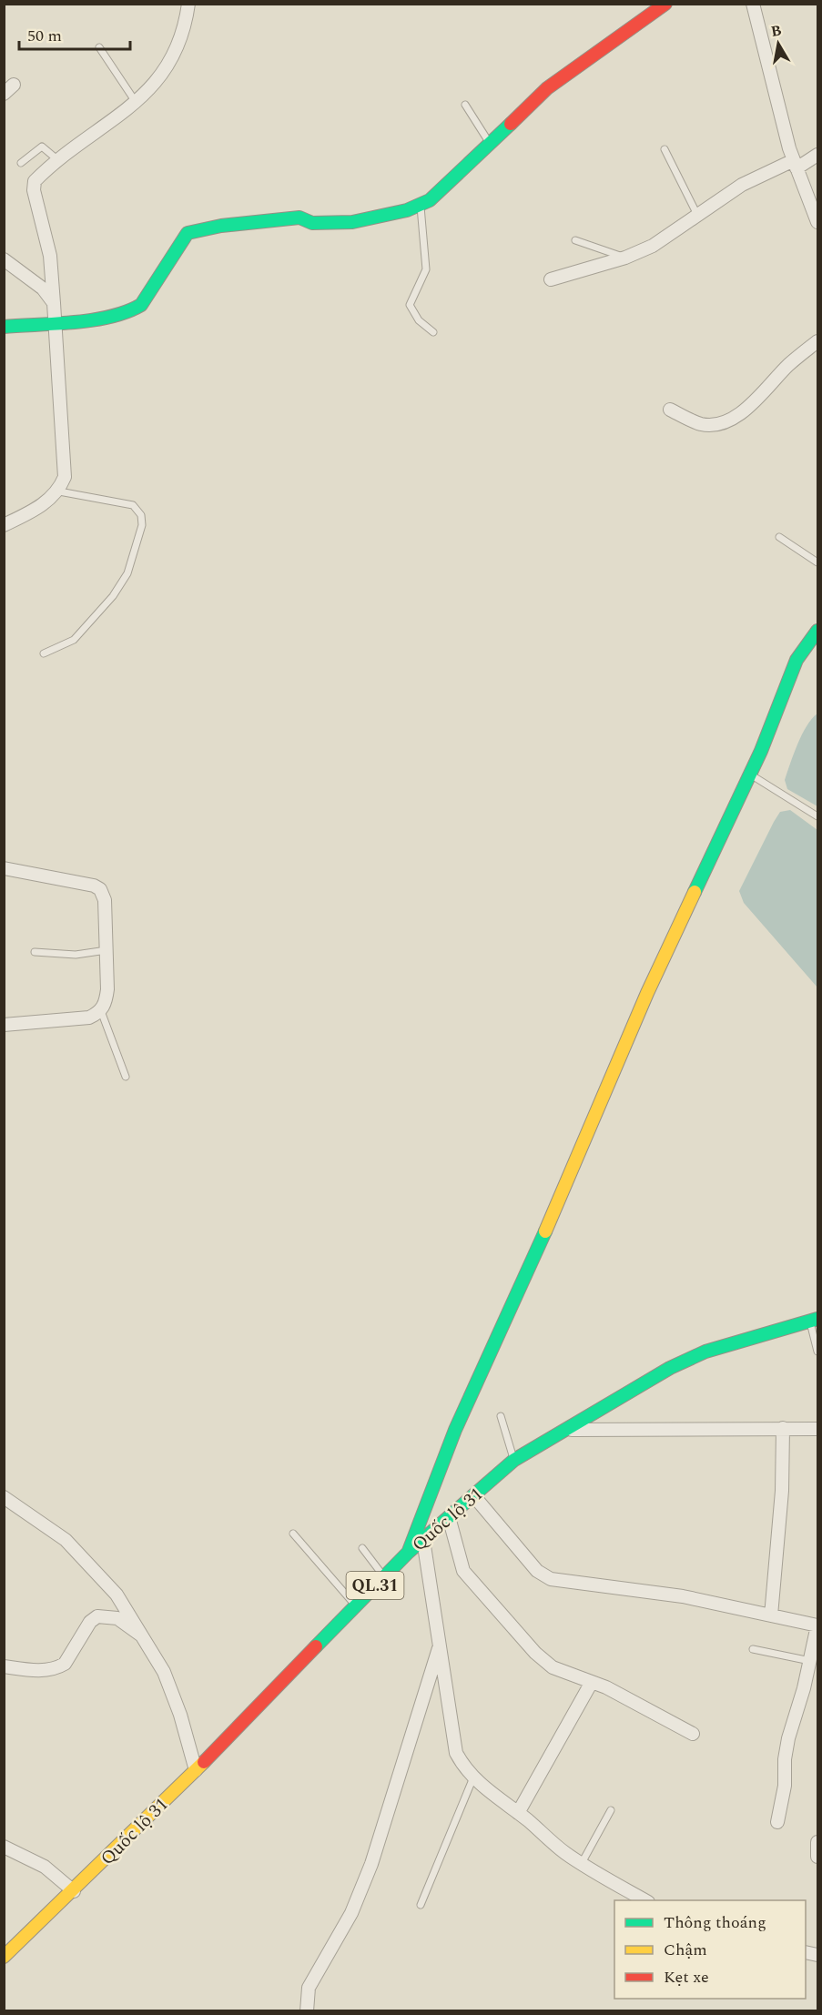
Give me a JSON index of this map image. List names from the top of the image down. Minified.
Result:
{"streets":{"main road":["Quốc lộ 31","QL.31"]},"legend":["Thông thoáng","Chậm","Kẹt xe"],"scale_bar":"50 m","north":"top"}
